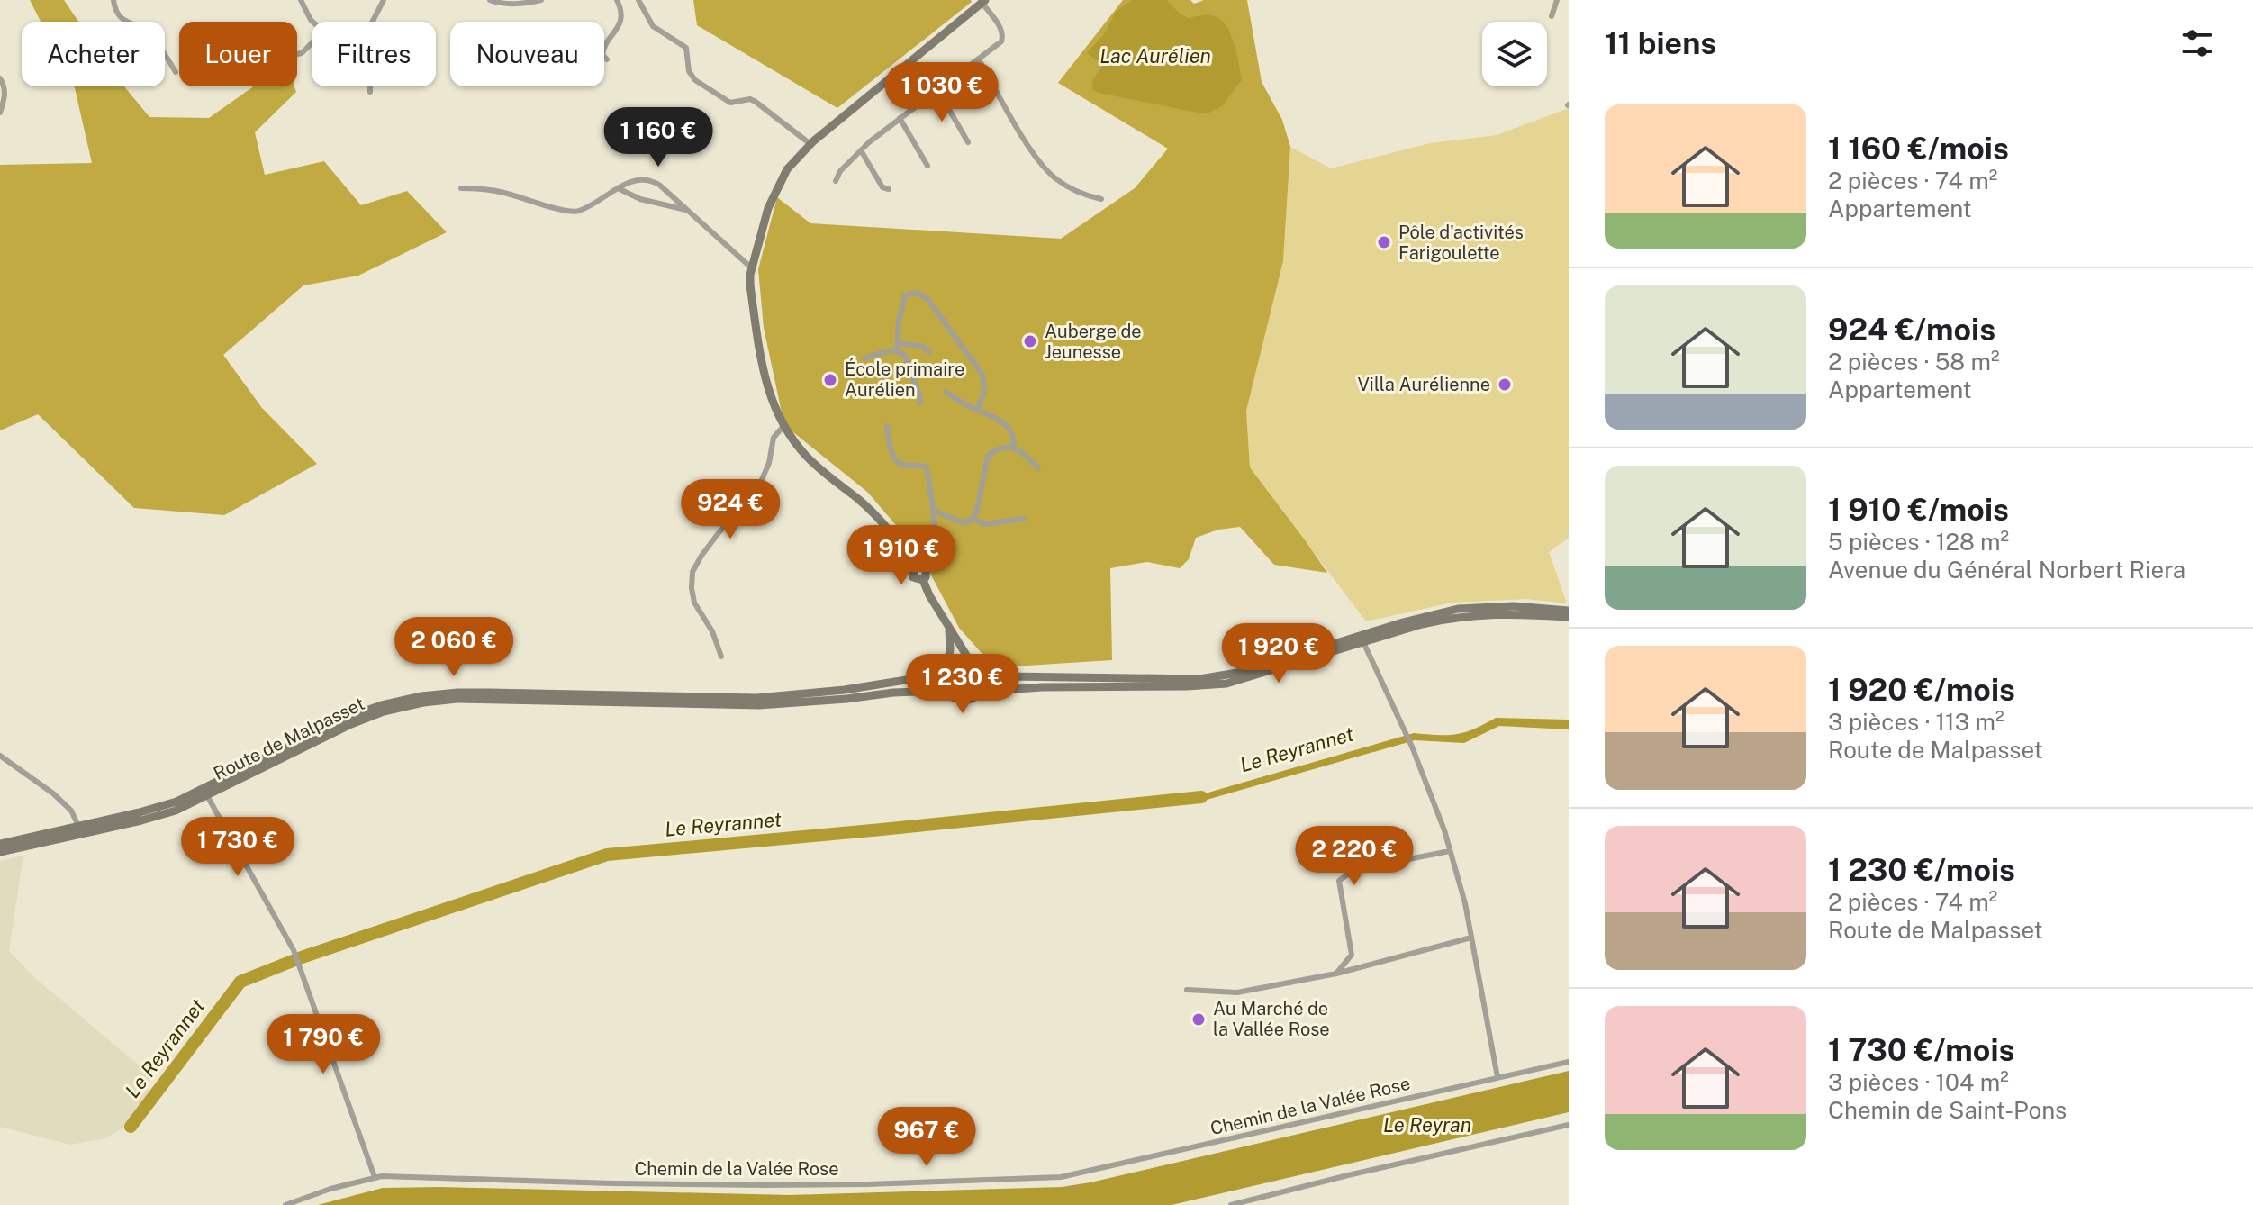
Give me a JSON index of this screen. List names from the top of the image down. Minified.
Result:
{"streets":{"main road":["Route de Malpasset"],"street":["Chemin de la Valée Rose"]},"water":["Lac Aurélien","Le Reyrannet","Le Reyran"],"places":["Pôle d'activités Farigoulette","Auberge de Jeunesse","École primaire Aurélien","Villa Aurélienne","Au Marché de la Vallée Rose"],"page":{"heading":"11 biens","chip":["Acheter","Louer","Filtres","Nouveau"],"price":["1 030 €","1 160 €","924 €","1 910 €","2 060 €","1 920 €","1 230 €","1 730 €","2 220 €","1 790 €","967 €"],"list":[{"name":"1 160 €/mois","note":"2 pièces · 74 m² · Appartement"},{"name":"924 €/mois","note":"2 pièces · 58 m² · Appartement"},{"name":"1 910 €/mois","note":"5 pièces · 128 m² · Avenue du Général Norbert Riera"},{"name":"1 920 €/mois","note":"3 pièces · 113 m² · Route de Malpasset"},{"name":"1 230 €/mois","note":"2 pièces · 74 m² · Route de Malpasset"},{"name":"1 730 €/mois","note":"3 pièces · 104 m² · Chemin de Saint-Pons"}]}}
